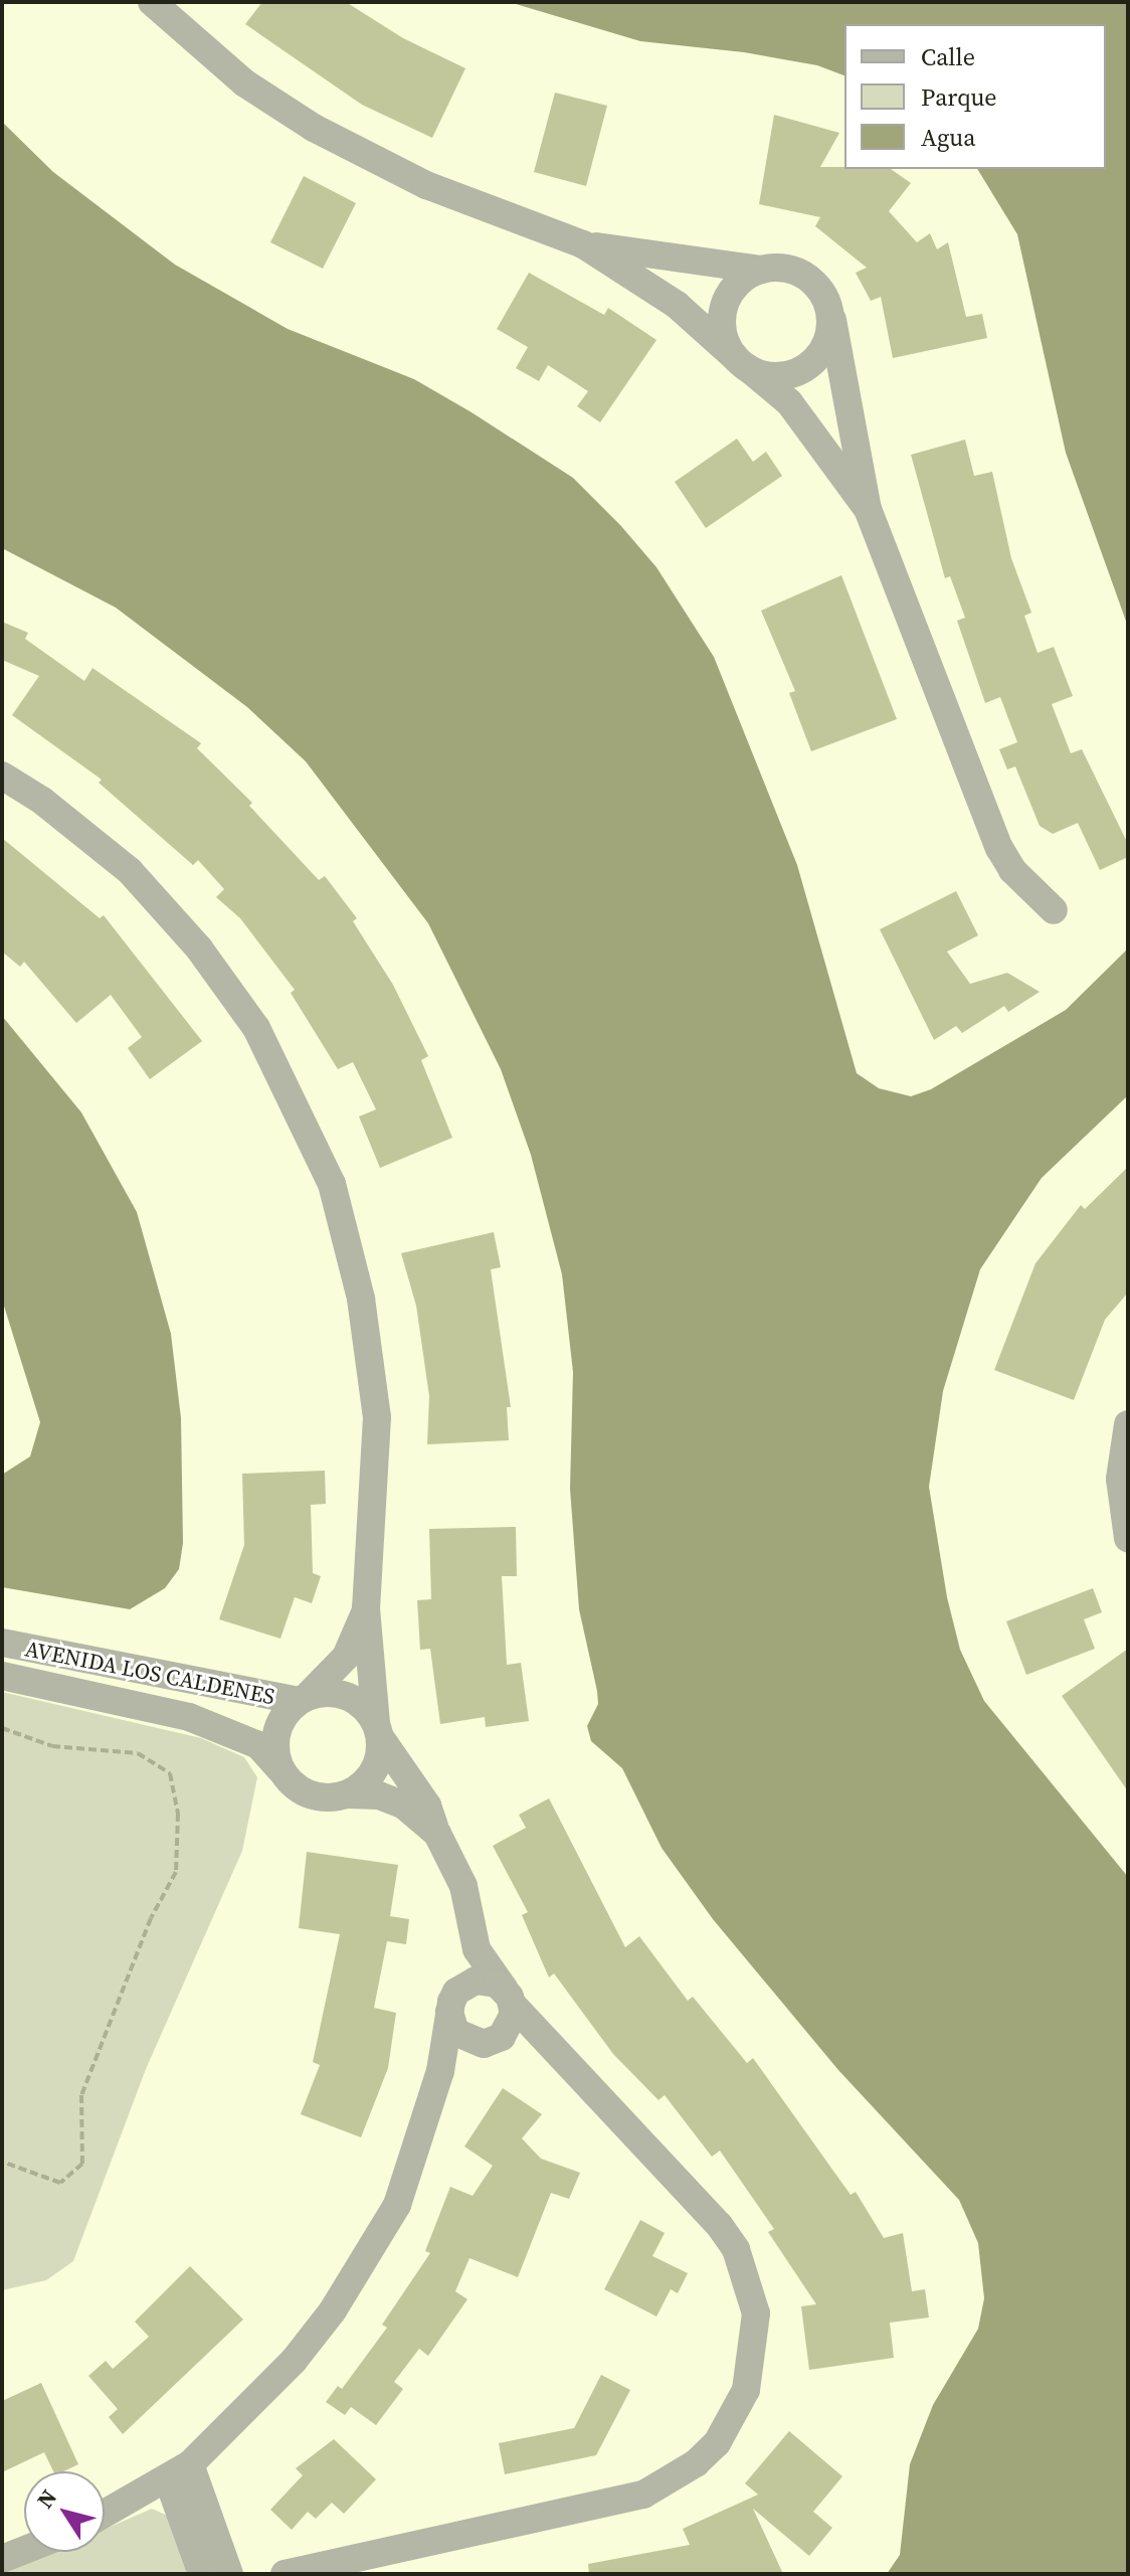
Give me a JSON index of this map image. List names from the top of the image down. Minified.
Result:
{"streets":{"street":["AVENIDA LOS CALDENES"]},"legend":["Calle","Parque","Agua"],"north":"top left"}
